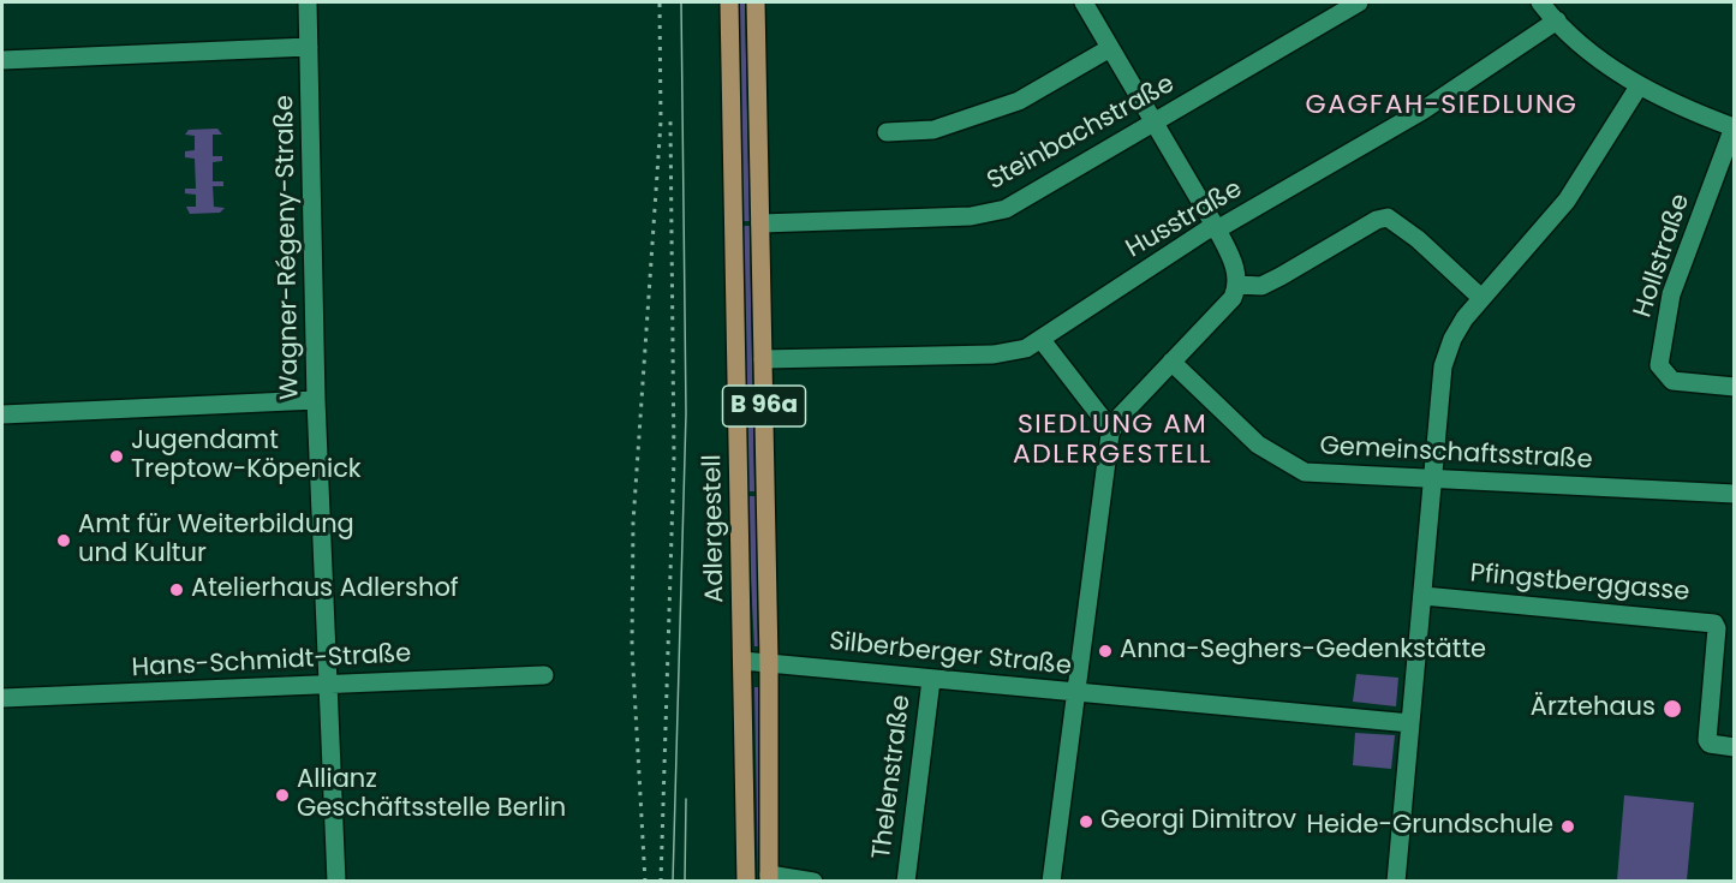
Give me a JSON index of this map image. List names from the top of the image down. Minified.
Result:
{"streets":{"main road":["B 96a","Adlergestell"],"street":["Steinbachstraße","Husstraße","Wagner-Régeny-Straße","Hollstraße","Gemeinschaftsstraße","Pfingstberggasse","Silberberger Straße","Hans-Schmidt-Straße","Thelenstraße"]},"crossings":[["Steinbachstraße","Adlergestell"],["Husstraße","Adlergestell"],["Wagner-Régeny-Straße","Hans-Schmidt-Straße"],["Adlergestell","Silberberger Straße"],["Silberberger Straße","Thelenstraße"]],"districts":["GAGFAH-SIEDLUNG","SIEDLUNG AM ADLERGESTELL"],"places":["Jugendamt Treptow-Köpenick","Amt für Weiterbildung und Kultur","Atelierhaus Adlershof","Anna-Seghers-Gedenkstätte","Ärztehaus","Allianz Geschäftsstelle Berlin","Georgi Dimitrov","Heide-Grundschule"]}
